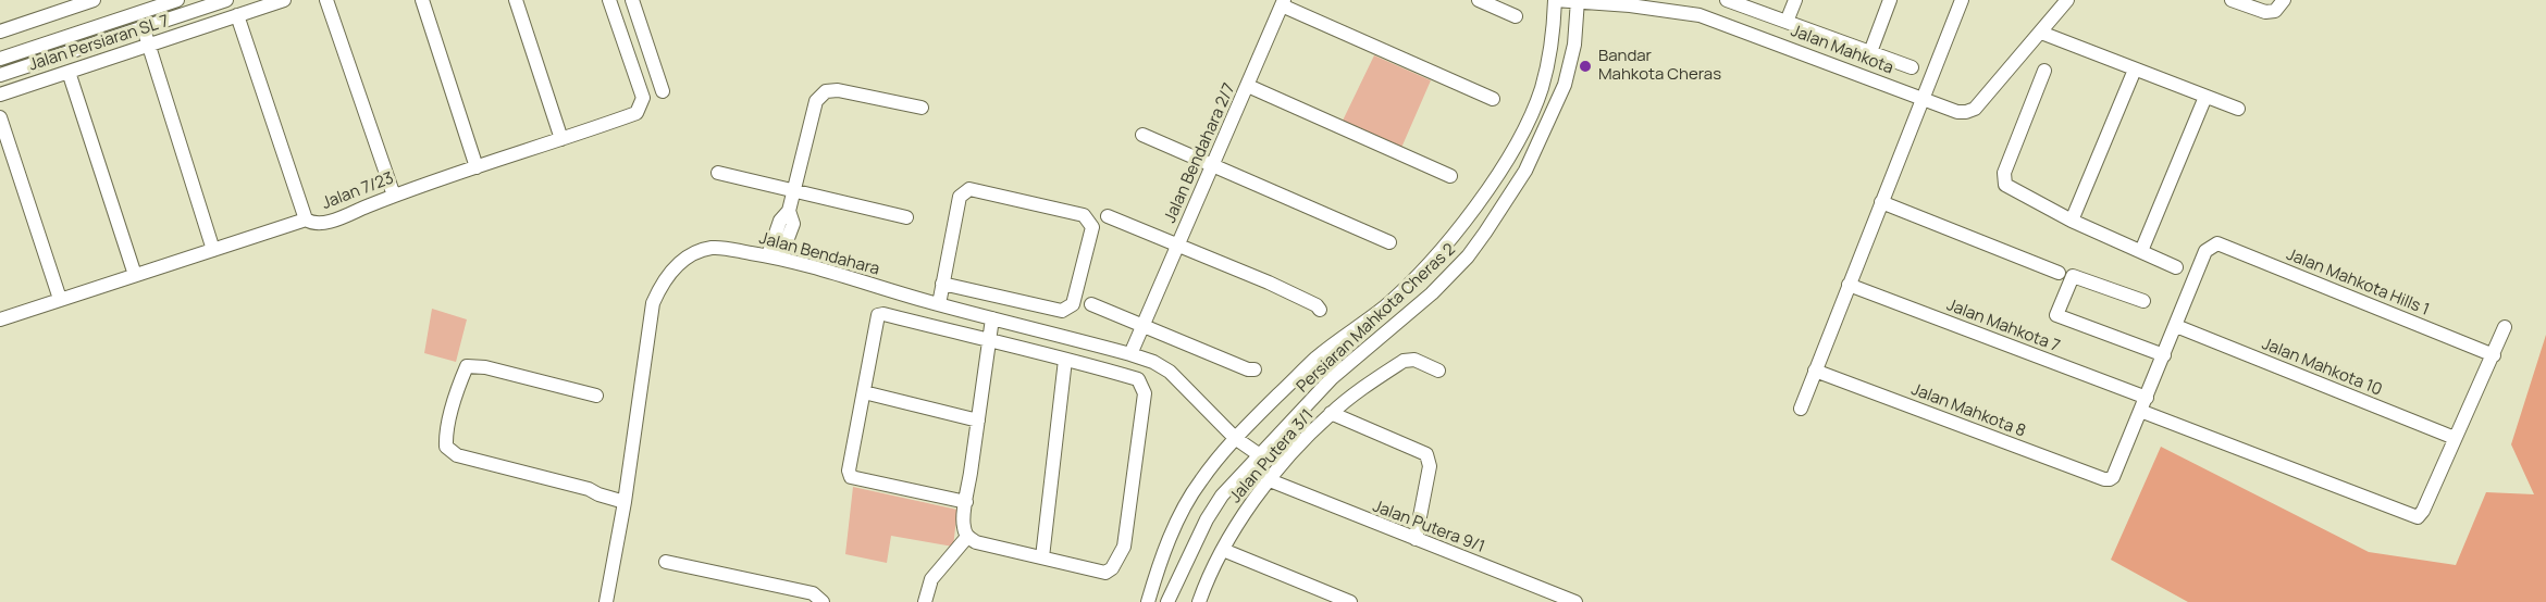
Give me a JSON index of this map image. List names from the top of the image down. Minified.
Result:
{"streets":{"street":["Jalan Persiaran SL 7","Jalan Mahkota","Jalan Bendahara 2/7","Jalan 7/23","Jalan Bendahara","Jalan Mahkota Hills 1","Persiaran Mahkota Cheras 2","Jalan Mahkota 7","Jalan Mahkota 10","Jalan Mahkota 8","Jalan Putera 3/1","Jalan Putera 9/1"]},"crossings":[["Jalan Mahkota","Persiaran Mahkota Cheras 2"],["Jalan Bendahara 2/7","Jalan Bendahara"],["Jalan Bendahara","Persiaran Mahkota Cheras 2"],["Jalan Mahkota Hills 1","Jalan Mahkota 10"],["Jalan Putera 3/1","Jalan Putera 9/1"]],"places":["Bandar Mahkota Cheras"]}
